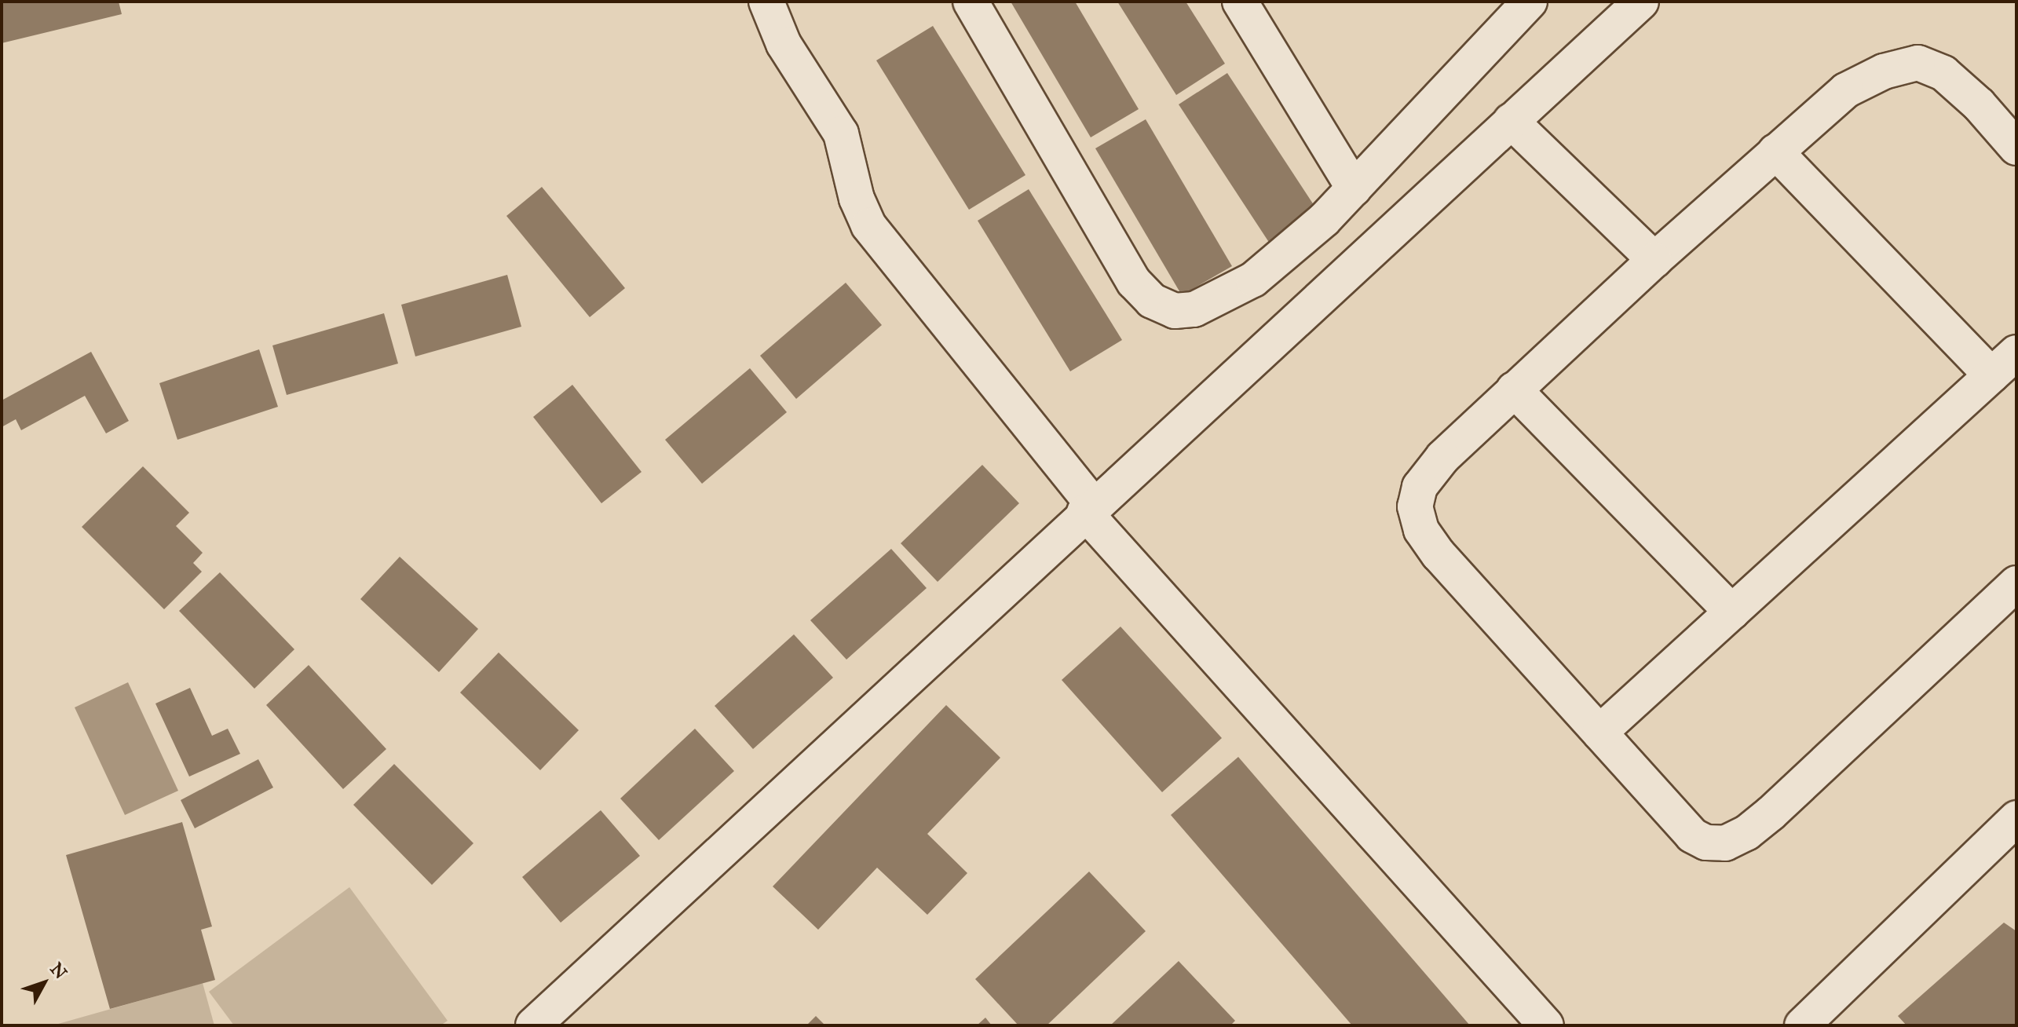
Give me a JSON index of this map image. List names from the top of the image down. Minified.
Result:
{"north":"top right"}
